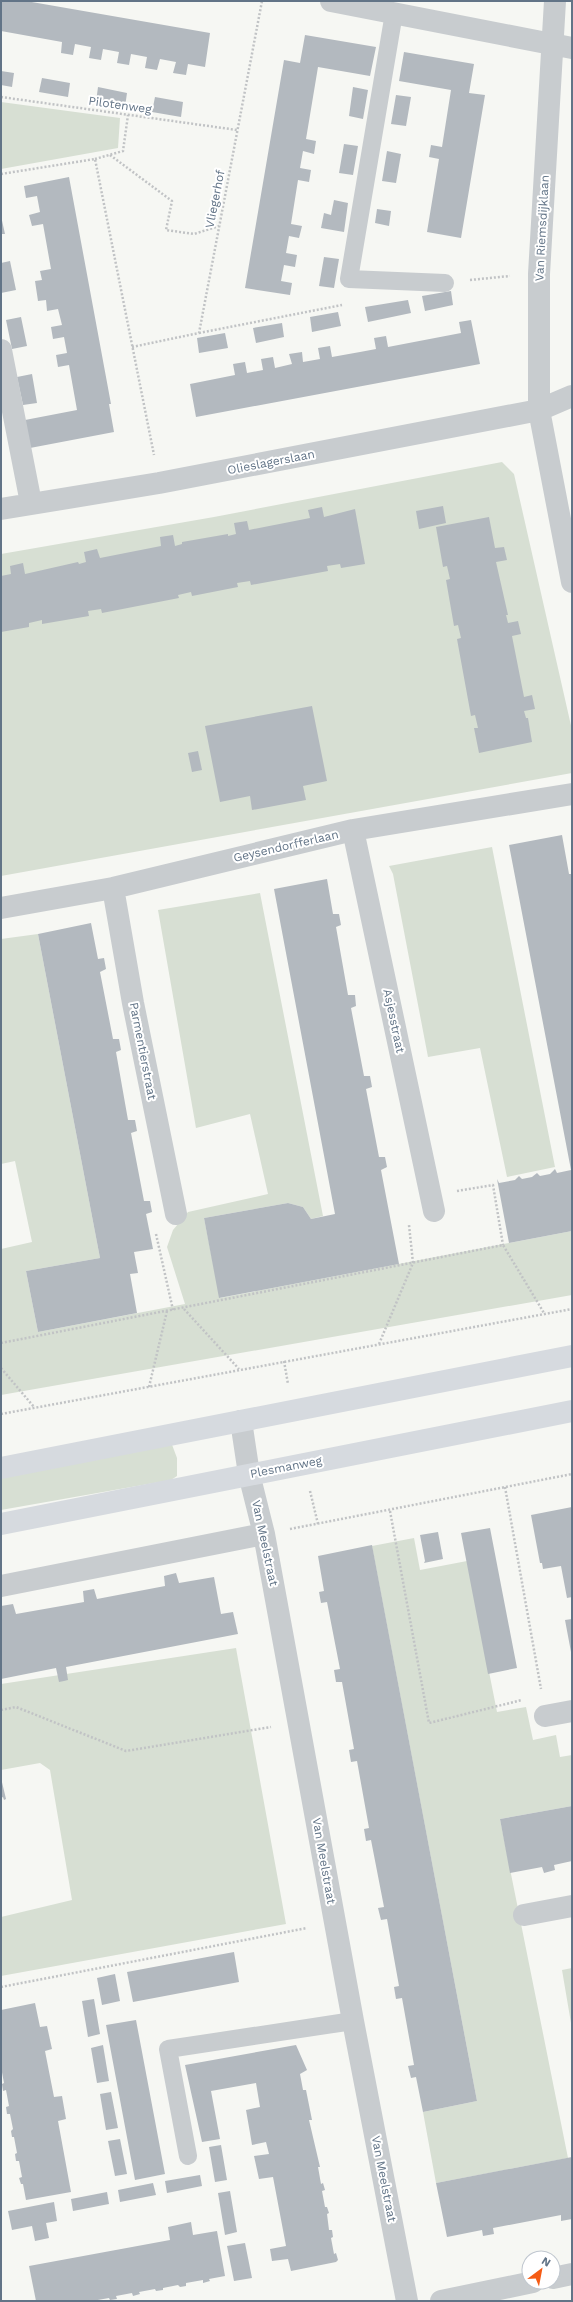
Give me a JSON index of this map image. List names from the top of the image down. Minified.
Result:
{"streets":{"main road":["Plesmanweg"],"street":["Van Riemsdijklaan","Olieslagerslaan","Geysendorfferlaan","Asjesstraat","Parmentierstraat","Van Meelstraat"],"path":["Pilotenweg","Vliegerhof"]},"crossings":[["Pilotenweg","Vliegerhof"],["Van Riemsdijklaan","Olieslagerslaan"],["Geysendorfferlaan","Asjesstraat"],["Geysendorfferlaan","Parmentierstraat"],["Plesmanweg","Van Meelstraat"]],"north":"top right"}
